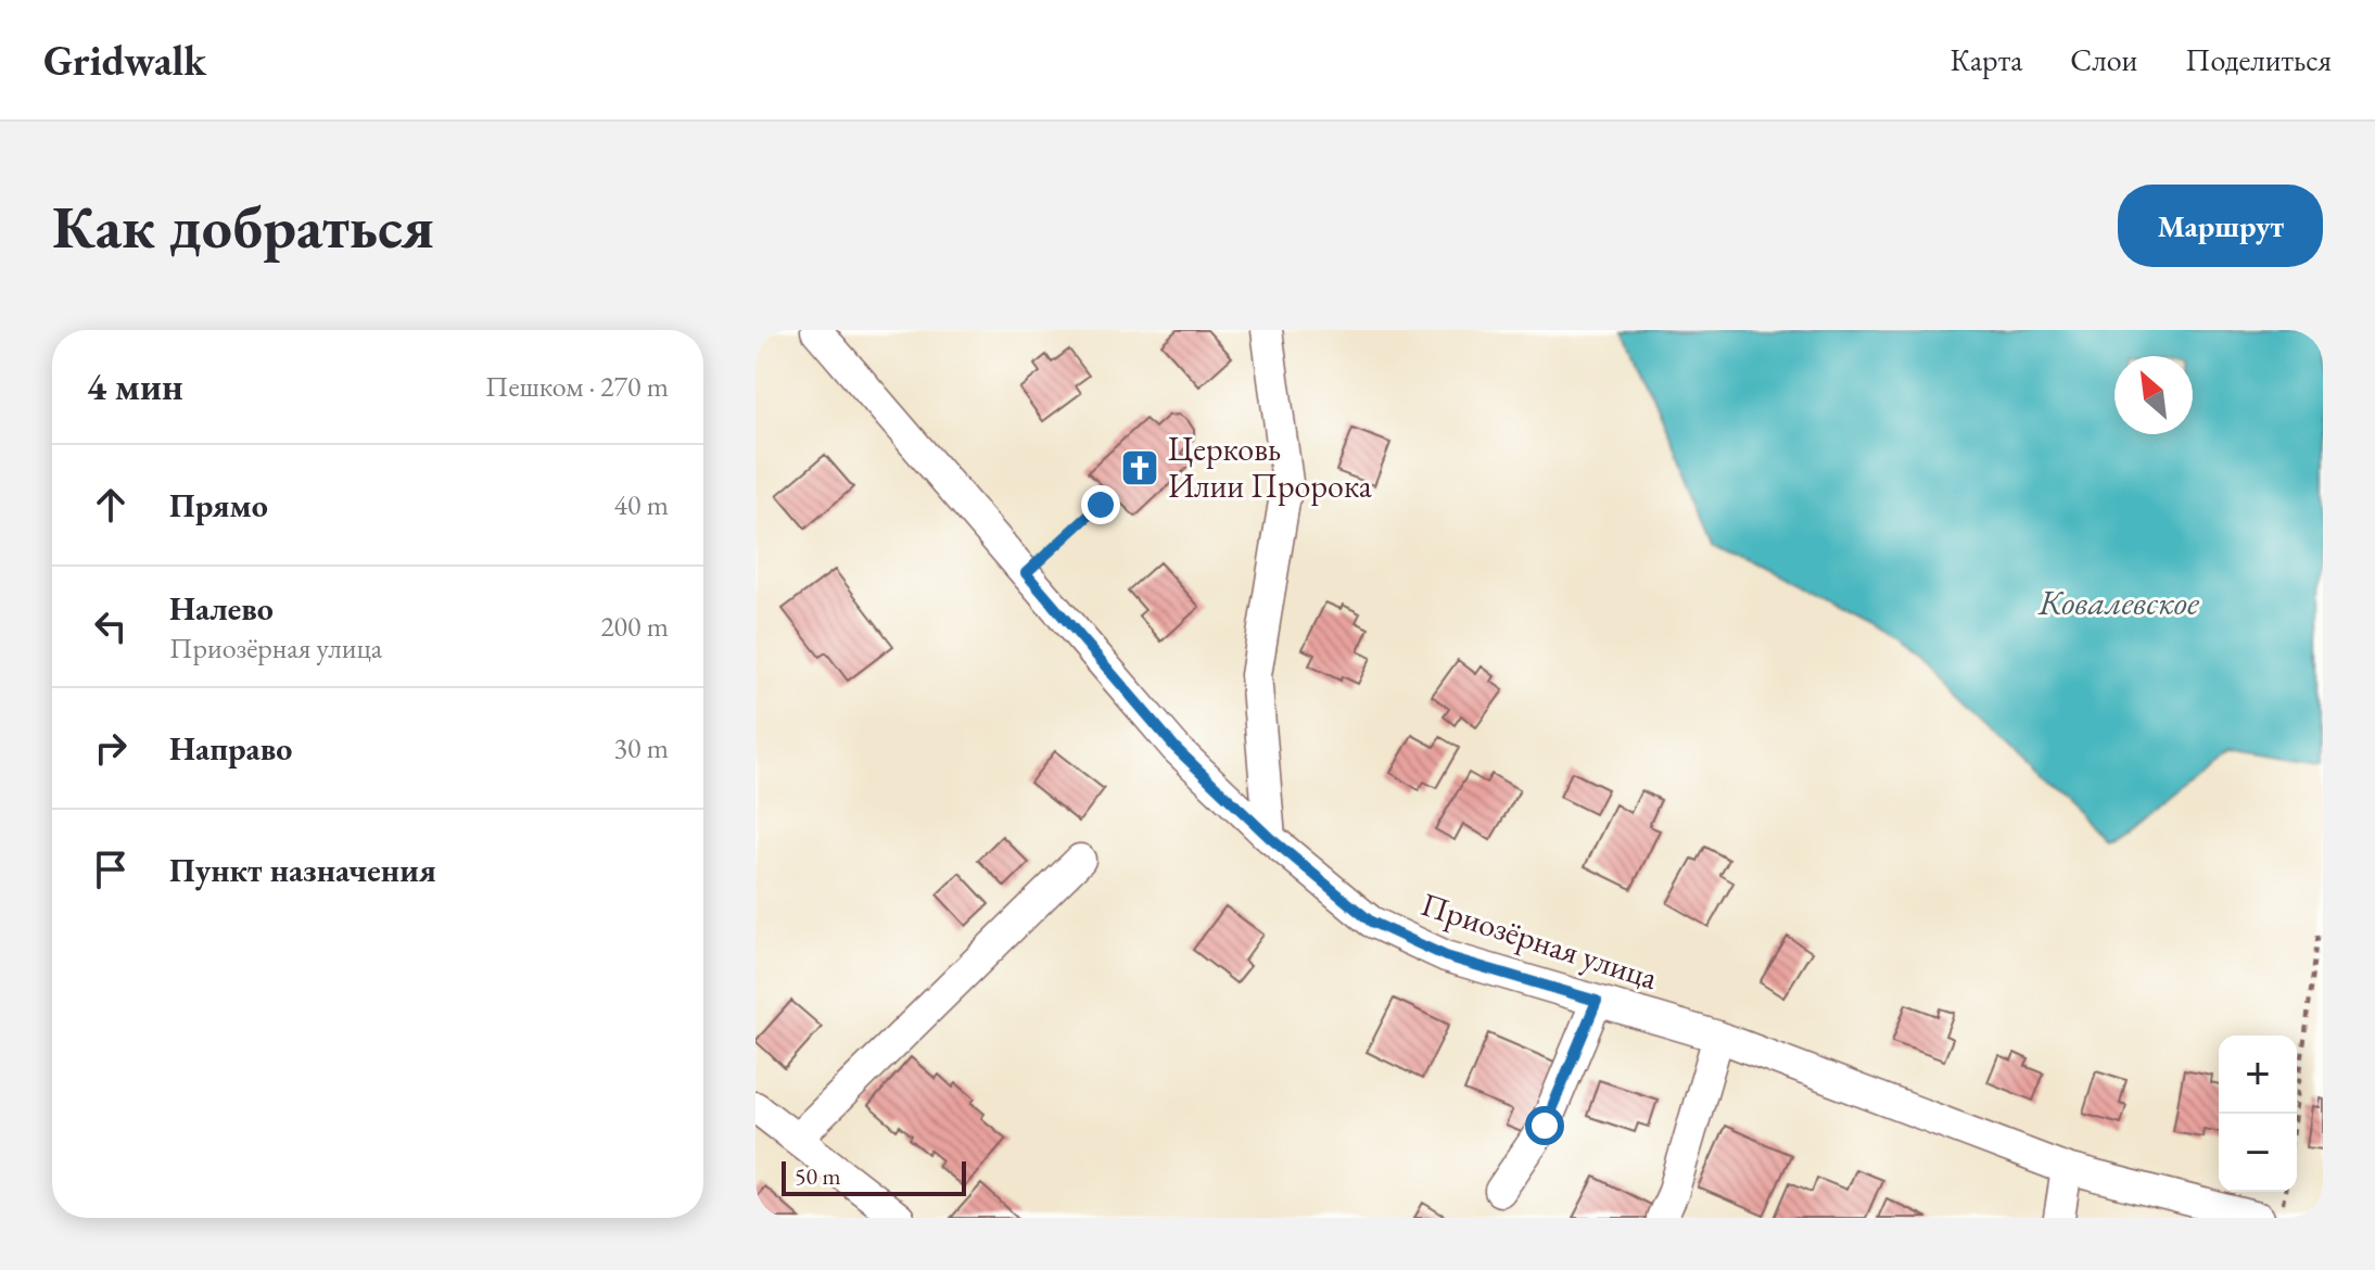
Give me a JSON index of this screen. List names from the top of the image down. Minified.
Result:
{"streets":{"street":["Приозёрная улица"]},"water":["Ковалевское"],"places":{"church":["Церковь Илии Пророка"]},"scale_bar":"50 m","north":"top left","page":{"header":"Gridwalk","nav":["Карта","Слои","Поделиться"],"buttons":"Маршрут","title":"Как добраться","heading":["4 мин","Пешком · 270 m"],"list":[["Прямо","40 m"],["Налево","Приозёрная улица","200 m"],["Направо","30 m"],"Пункт назначения"],"map_buttons":["+","−"],"scale":"50 m"}}
